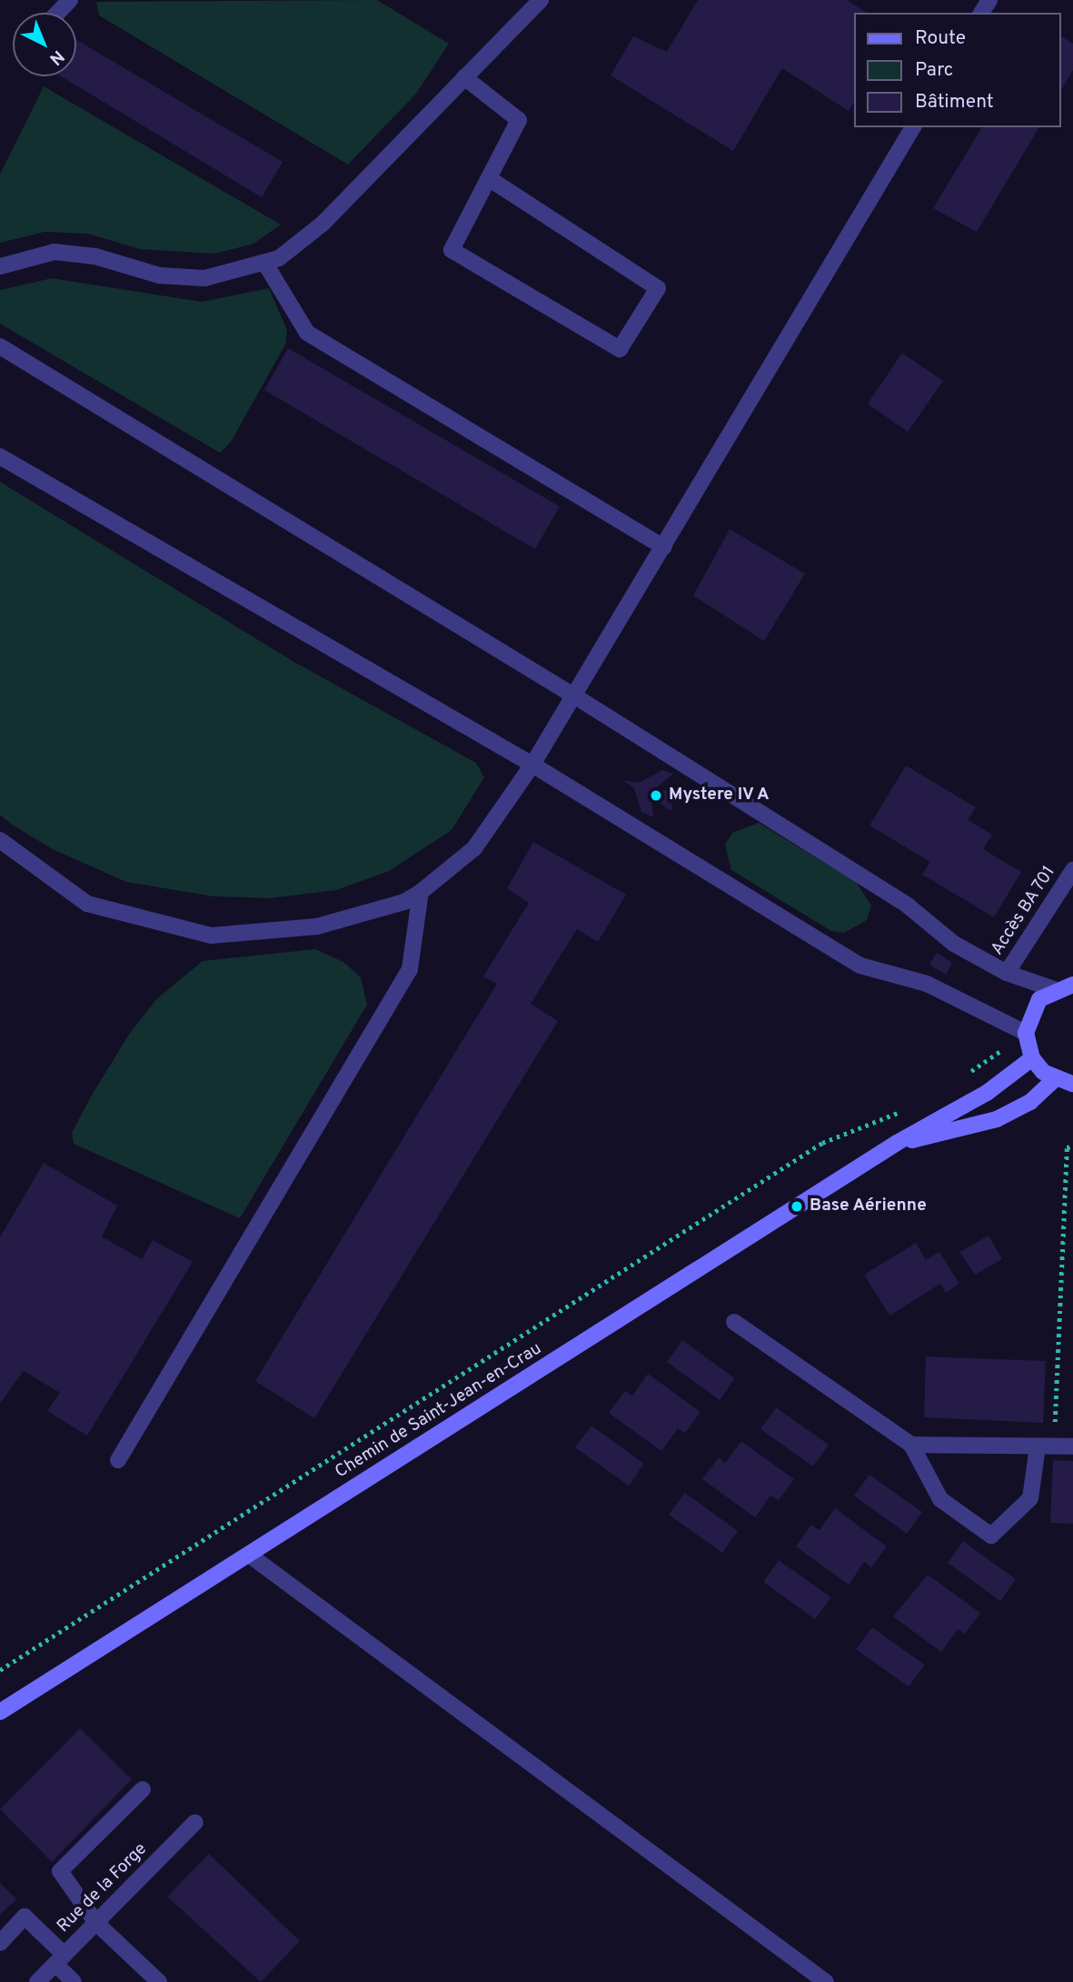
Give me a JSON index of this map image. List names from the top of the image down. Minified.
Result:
{"streets":{"street":["Accès BA 701","Chemin de Saint-Jean-en-Crau","Rue de la Forge"]},"places":["Mystere IV A","Base Aérienne"],"legend":["Route","Parc","Bâtiment"],"north":"bottom right"}
